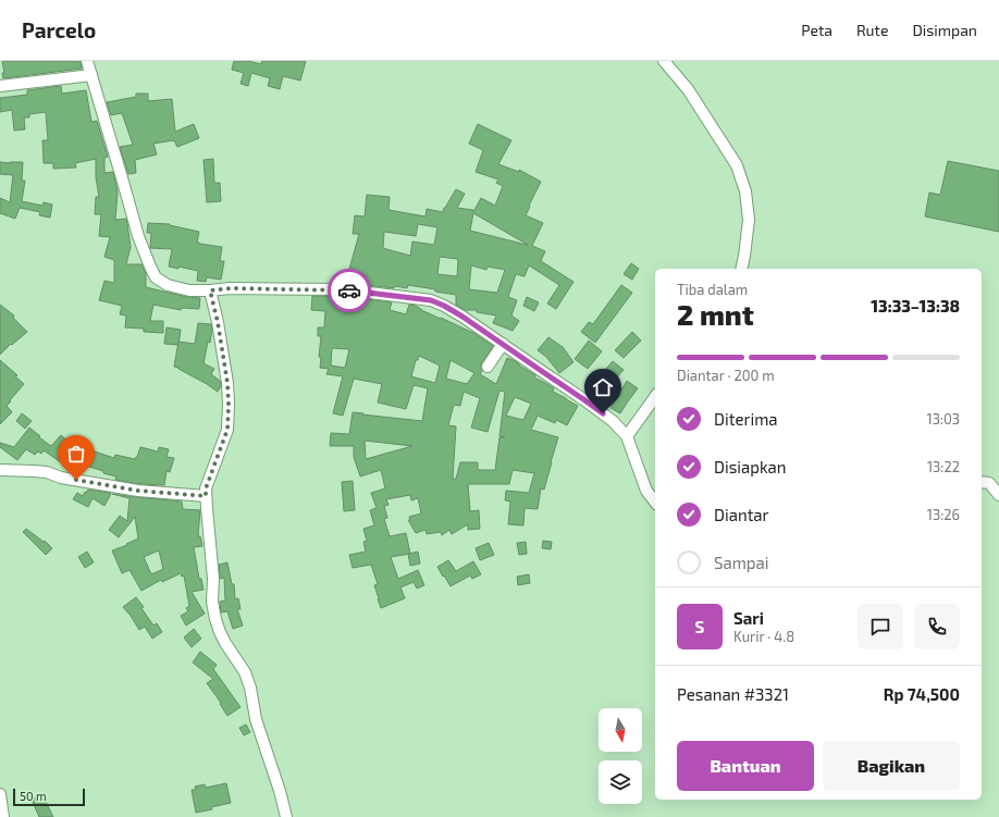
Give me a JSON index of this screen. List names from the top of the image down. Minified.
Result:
{"scale_bar":"50 m","north":"bottom","page":{"header":"Parcelo","nav":["Peta","Rute","Disimpan"],"heading":["2 mnt","Tiba dalam","13:33–13:38"],"panel":["Sari","Kurir · 4.8","Pesanan #3321","Rp 74,500"],"bar":"Diantar · 200 m","list":[["Diterima","13:03"],["Disiapkan","13:22"],["Diantar","13:26"],"Sampai"],"round":"S","buttons":["Bantuan","Bagikan"],"scale":"50 m"}}
